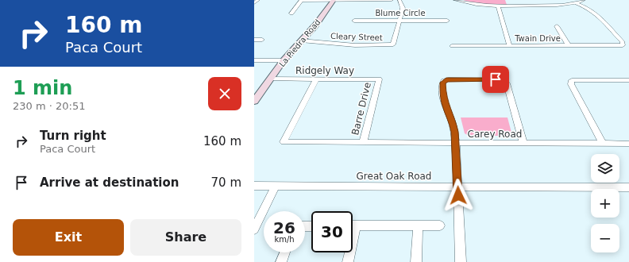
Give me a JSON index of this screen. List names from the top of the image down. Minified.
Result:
{"streets":{"street":["Blume Circle","Cleary Street","Twain Drive","La Piedra Road","Ridgely Way","Barre Drive","Carey Road","Great Oak Road"]},"crossings":[["Blume Circle","Cleary Street"],["Cleary Street","La Piedra Road"],["La Piedra Road","Ridgely Way"],["Ridgely Way","Barre Drive"],["Ridgely Way","Carey Road"],["Barre Drive","Carey Road"]],"page":{"turn":["160 m","Paca Court"],"heading":["1 min","230 m · 20:51"],"list":[{"name":"Turn right","note":"Paca Court","value":"160 m"},{"name":"Arrive at destination","value":"70 m"}],"map_buttons":["+","−"],"speed":"26 km/h","limit":"30","buttons":["Exit","Share"]}}
